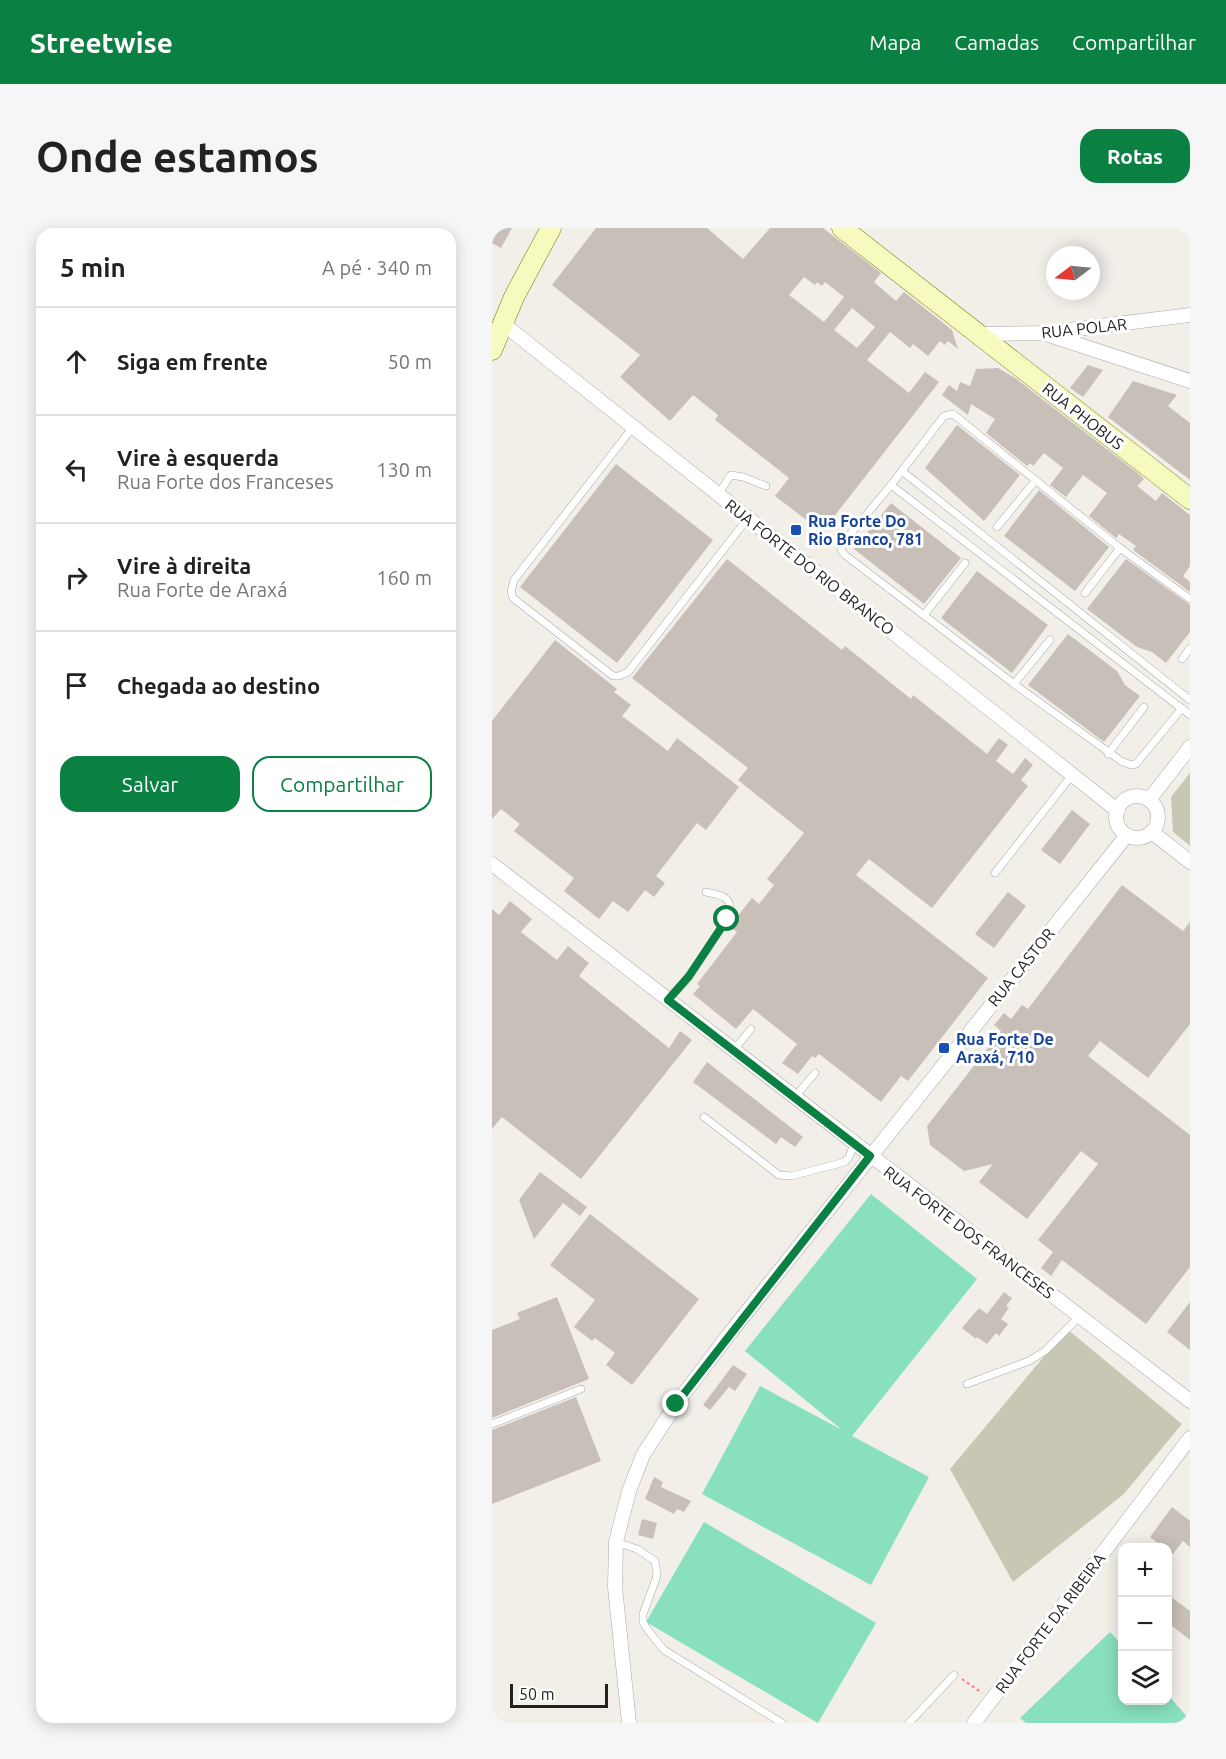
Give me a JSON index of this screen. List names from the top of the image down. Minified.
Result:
{"streets":{"street":["RUA POLAR","RUA PHOBUS","RUA FORTE DO RIO BRANCO","RUA CASTOR","RUA FORTE DOS FRANCESES","RUA FORTE DA RIBEIRA"]},"crossings":[["RUA POLAR","RUA PHOBUS"],["RUA FORTE DO RIO BRANCO","RUA CASTOR"],["RUA CASTOR","RUA FORTE DOS FRANCESES"]],"places":{"transit":["Rua Forte Do Rio Branco, 781","Rua Forte De Araxá, 710"]},"scale_bar":"50 m","north":"left","page":{"header":"Streetwise","nav":["Mapa","Camadas","Compartilhar"],"buttons":["Rotas",["Salvar","Compartilhar"]],"title":"Onde estamos","heading":["5 min","A pé · 340 m"],"list":[["Siga em frente","50 m"],["Vire à esquerda","Rua Forte dos Franceses","130 m"],["Vire à direita","Rua Forte de Araxá","160 m"],"Chegada ao destino"],"map_buttons":["+","−"],"scale":"50 m"}}
